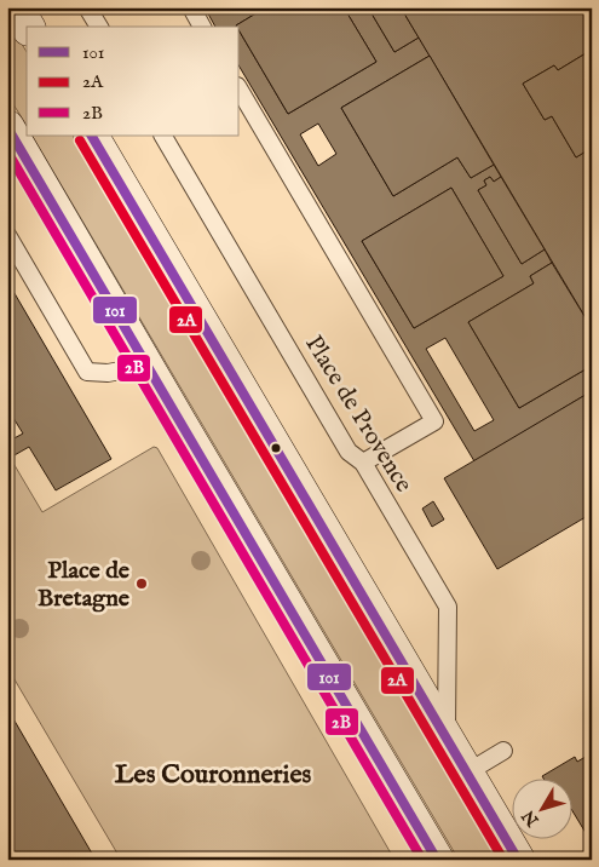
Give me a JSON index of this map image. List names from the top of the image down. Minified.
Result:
{"streets":{"lane":["Place de Provence"]},"districts":["Les Couronneries"],"places":["Place de Bretagne"],"lines":["transit line 101","transit line 2A","transit line 2B"],"legend":["101","2A","2B"],"north":"bottom left"}
